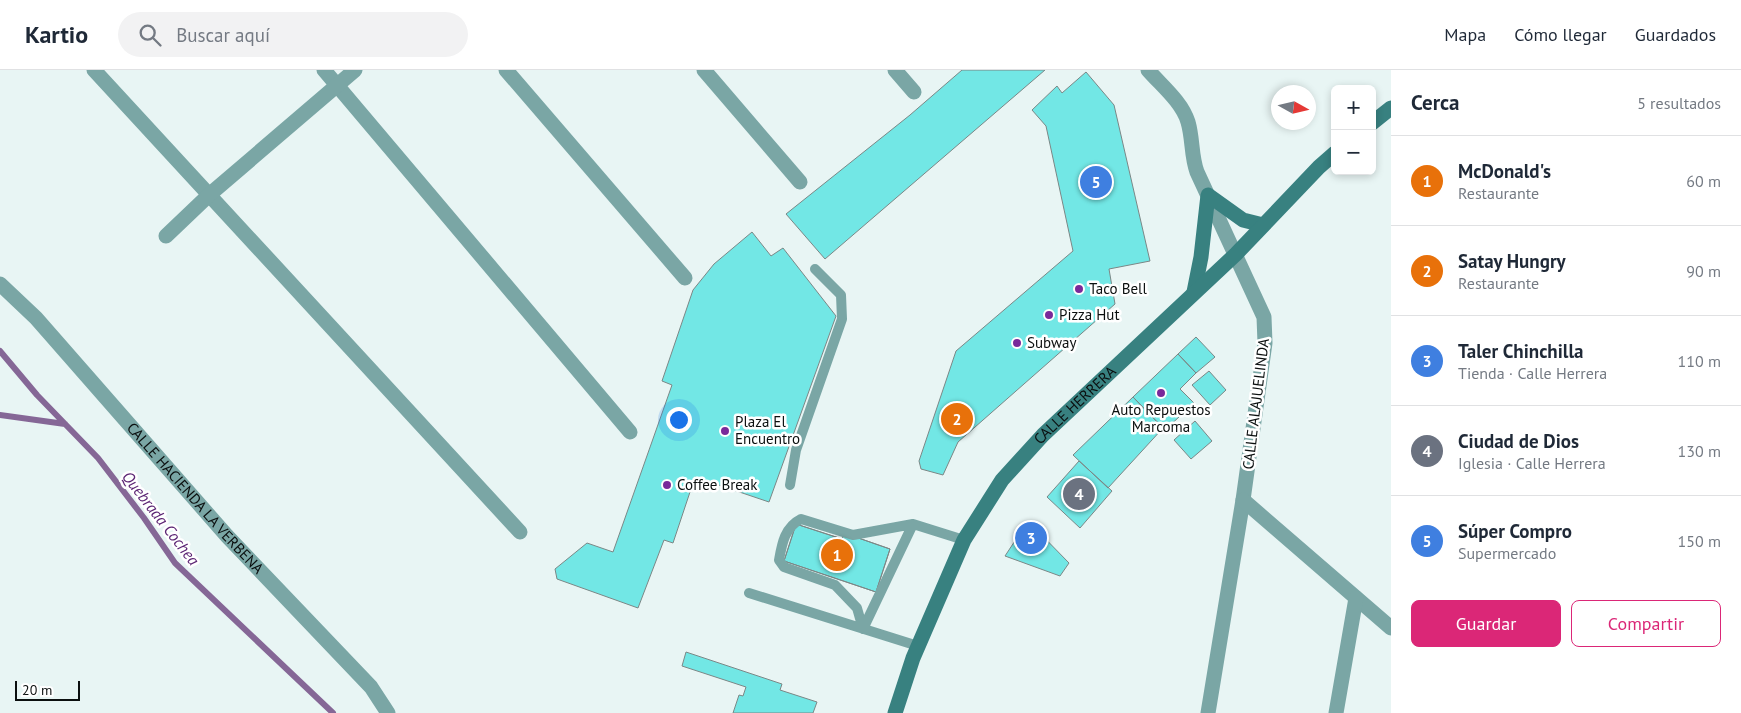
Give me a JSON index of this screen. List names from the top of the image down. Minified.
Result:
{"streets":{"street":["CALLE ALAJUELINDA","CALLE HERRERA","CALLE HACIENDA LA VERBENA"]},"crossings":[["CALLE ALAJUELINDA","CALLE HERRERA"]],"water":["Quebrada Cochea"],"places":["Taco Bell","Pizza Hut","Subway","Auto Repuestos Marcoma","Plaza El Encuentro","Coffee Break"],"scale_bar":"20 m","north":"right","page":{"header":"Kartio","search":"Buscar aquí","nav":["Mapa","Cómo llegar","Guardados"],"heading":["Cerca","5 resultados"],"map_buttons":["+","−"],"list":[{"mark":"1","name":"McDonald's","note":"Restaurante","value":"60 m"},{"mark":"2","name":"Satay Hungry","note":"Restaurante","value":"90 m"},{"mark":"3","name":"Taler Chinchilla","note":"Tienda · Calle Herrera","value":"110 m"},{"mark":"4","name":"Ciudad de Dios","note":"Iglesia · Calle Herrera","value":"130 m"},{"mark":"5","name":"Súper Compro","note":"Supermercado","value":"150 m"}],"pins":["5","2","4","3","1"],"buttons":["Guardar","Compartir"],"scale":"20 m"}}
